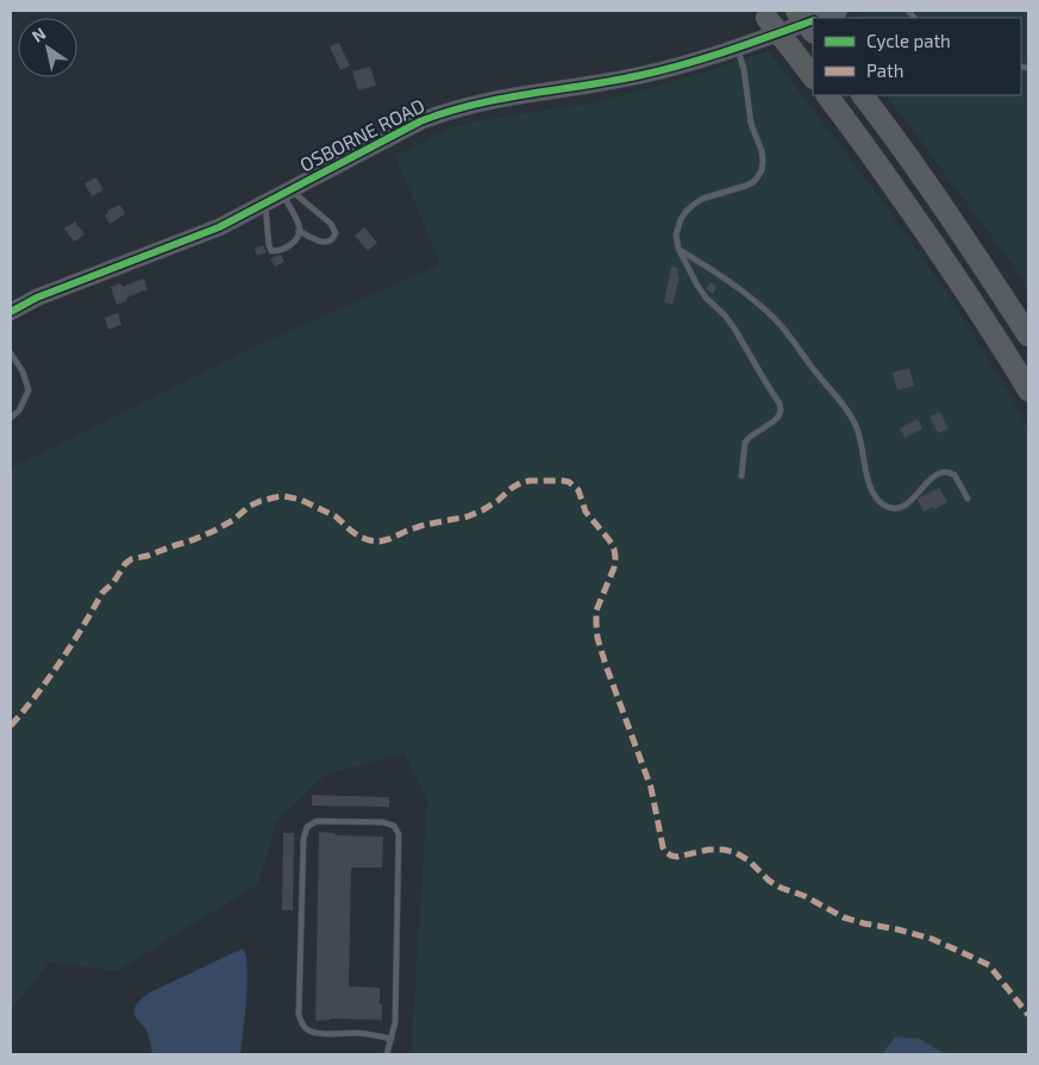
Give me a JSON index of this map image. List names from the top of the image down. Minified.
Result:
{"streets":{"street":["OSBORNE ROAD"]},"legend":["Cycle path","Path"],"north":"top left"}
